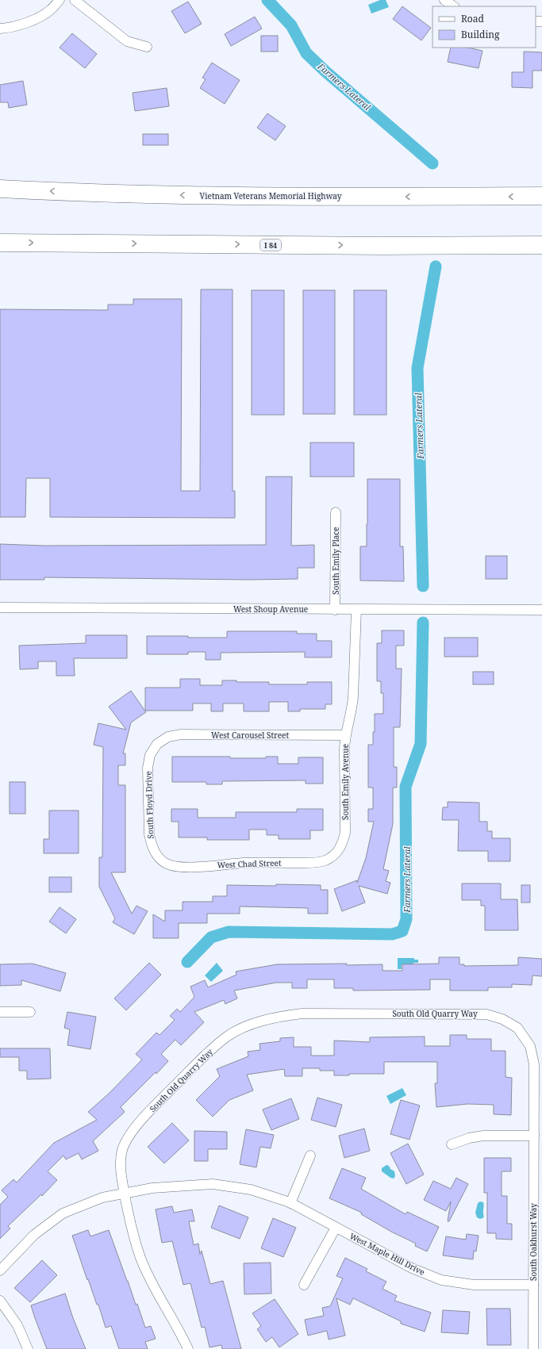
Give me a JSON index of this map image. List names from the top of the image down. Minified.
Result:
{"streets":{"highway":["Vietnam Veterans Memorial Highway","I 84"],"street":["South Emily Place","West Shoup Avenue","West Carousel Street","South Emily Avenue","South Floyd Drive","West Chad Street","South Old Quarry Way","South Oakhurst Way","West Maple Hill Drive"]},"crossings":[["South Emily Place","West Shoup Avenue"],["West Shoup Avenue","South Emily Avenue"],["West Carousel Street","South Emily Avenue"],["West Carousel Street","South Floyd Drive"],["South Emily Avenue","West Chad Street"],["South Floyd Drive","West Chad Street"],["South Old Quarry Way","South Oakhurst Way"],["South Old Quarry Way","West Maple Hill Drive"],["South Oakhurst Way","West Maple Hill Drive"]],"water":["Farmers Lateral"],"legend":["Road","Building"]}
